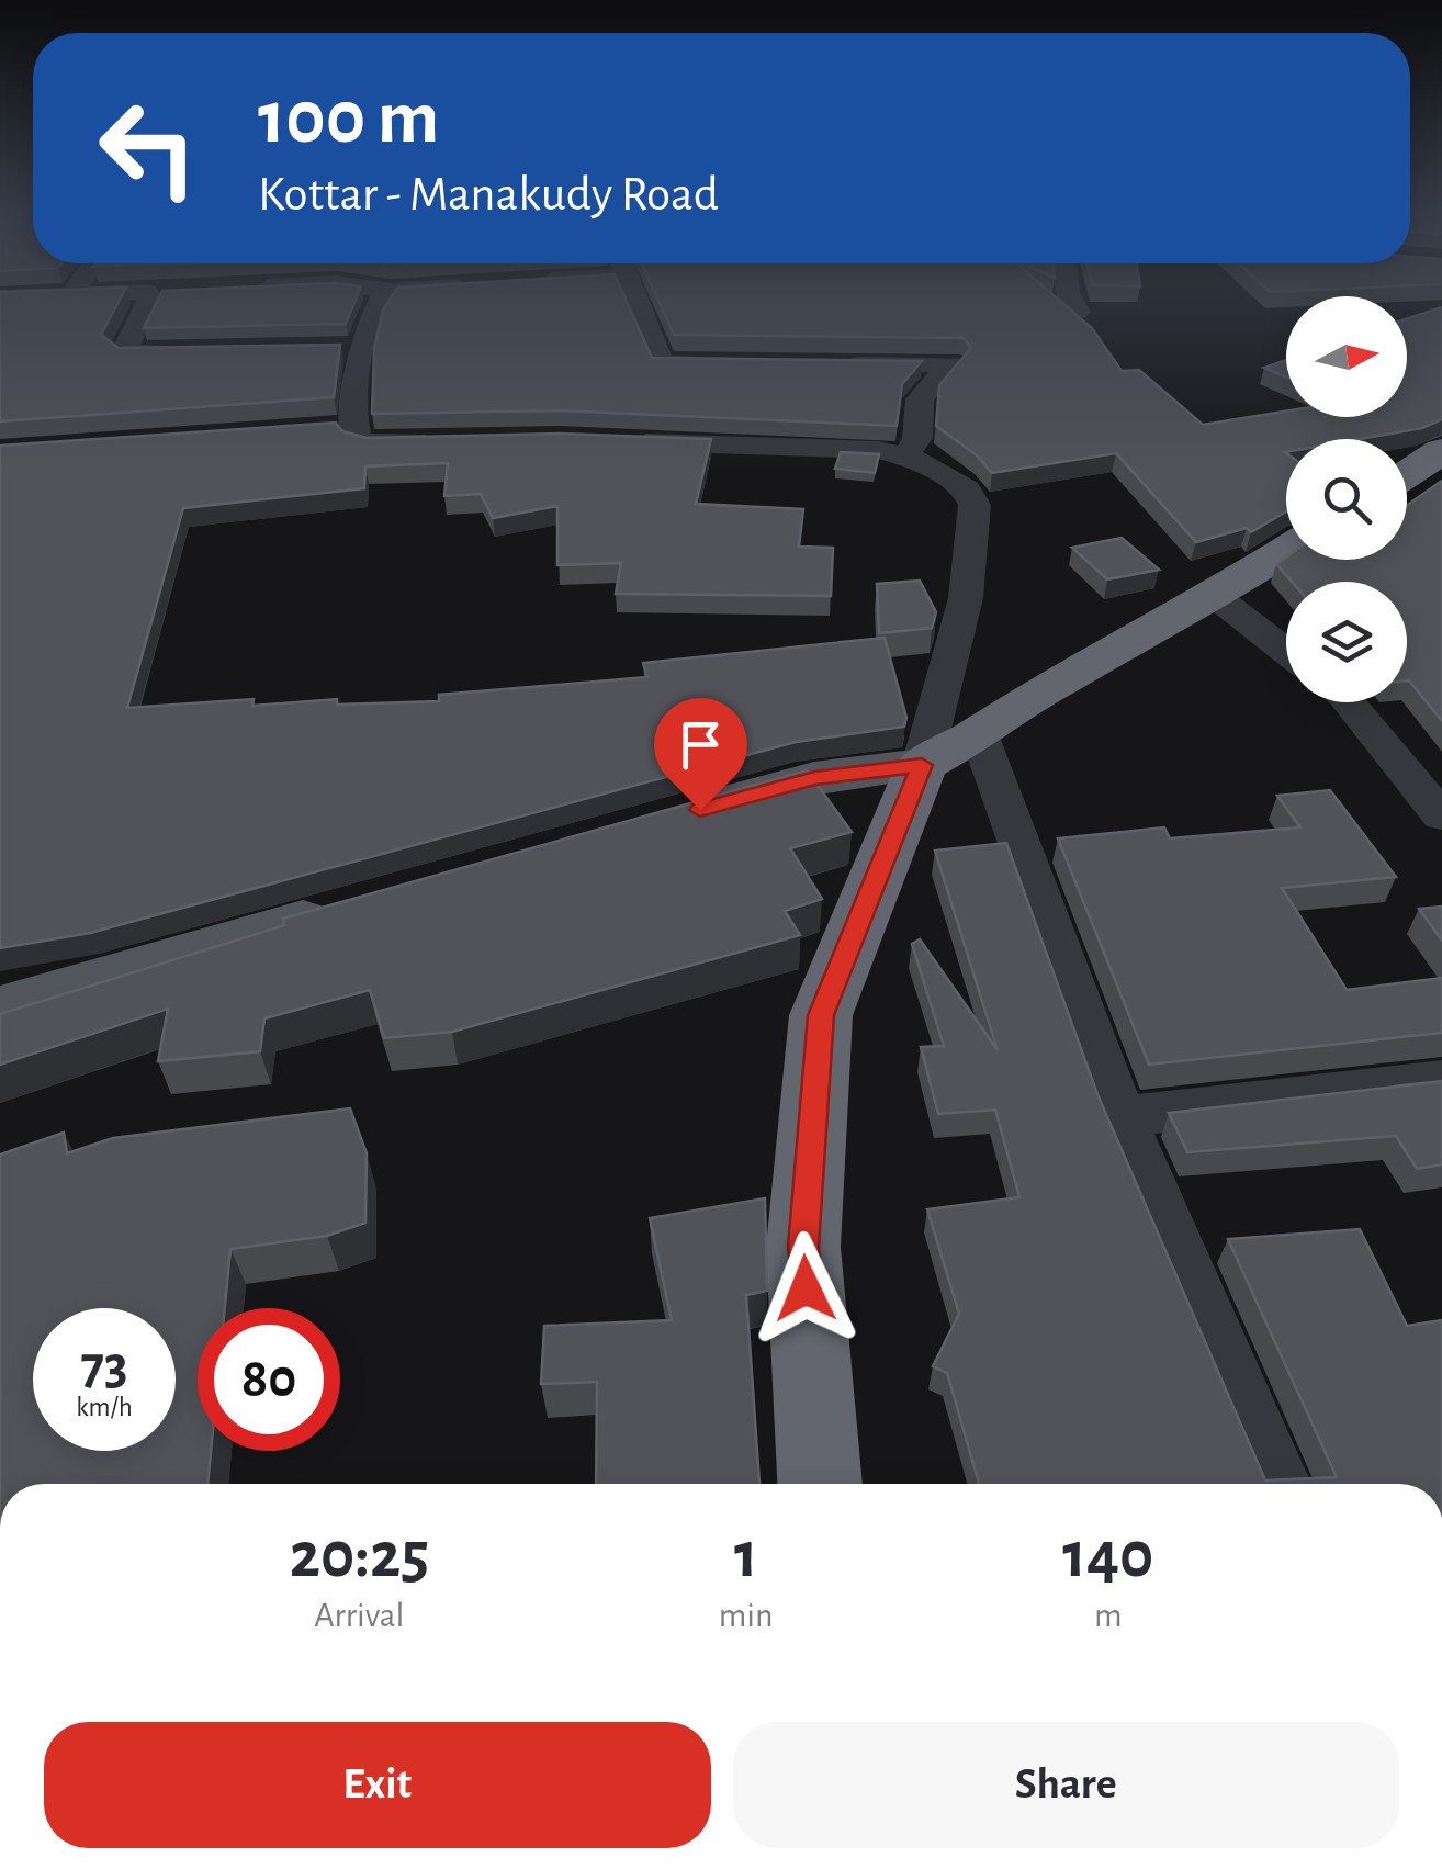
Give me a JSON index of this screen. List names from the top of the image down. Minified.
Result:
{"north":"right","page":{"turn":["100 m","Kottar - Manakudy Road"],"speed":"73 km/h","limit":"80","eta":["20:25","Arrival","1","min","140","m"],"buttons":["Exit","Share"]}}
